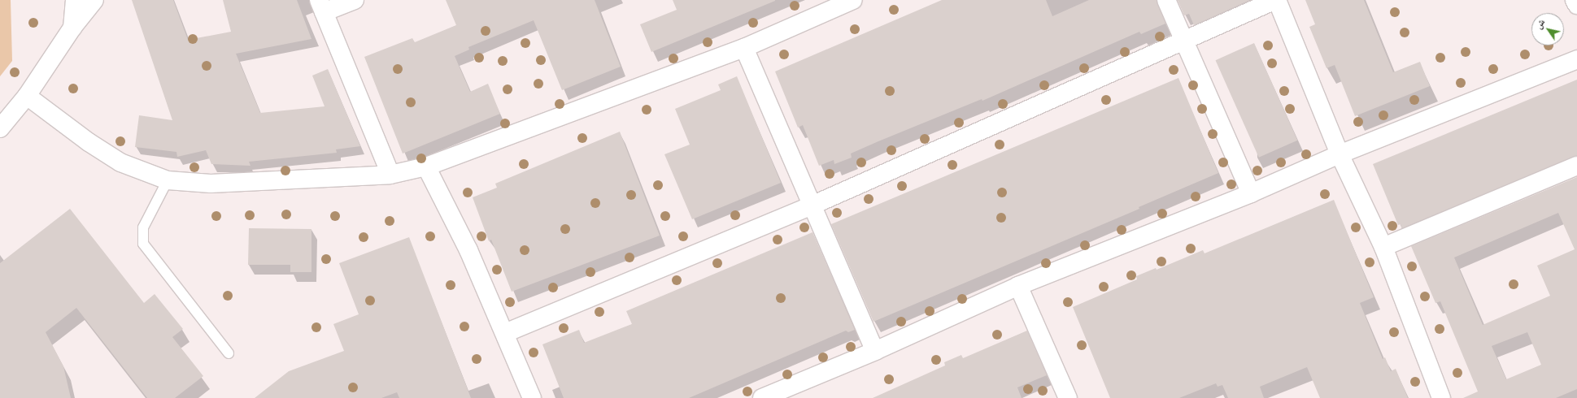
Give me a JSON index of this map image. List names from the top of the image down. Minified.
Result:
{"north":"top left"}
